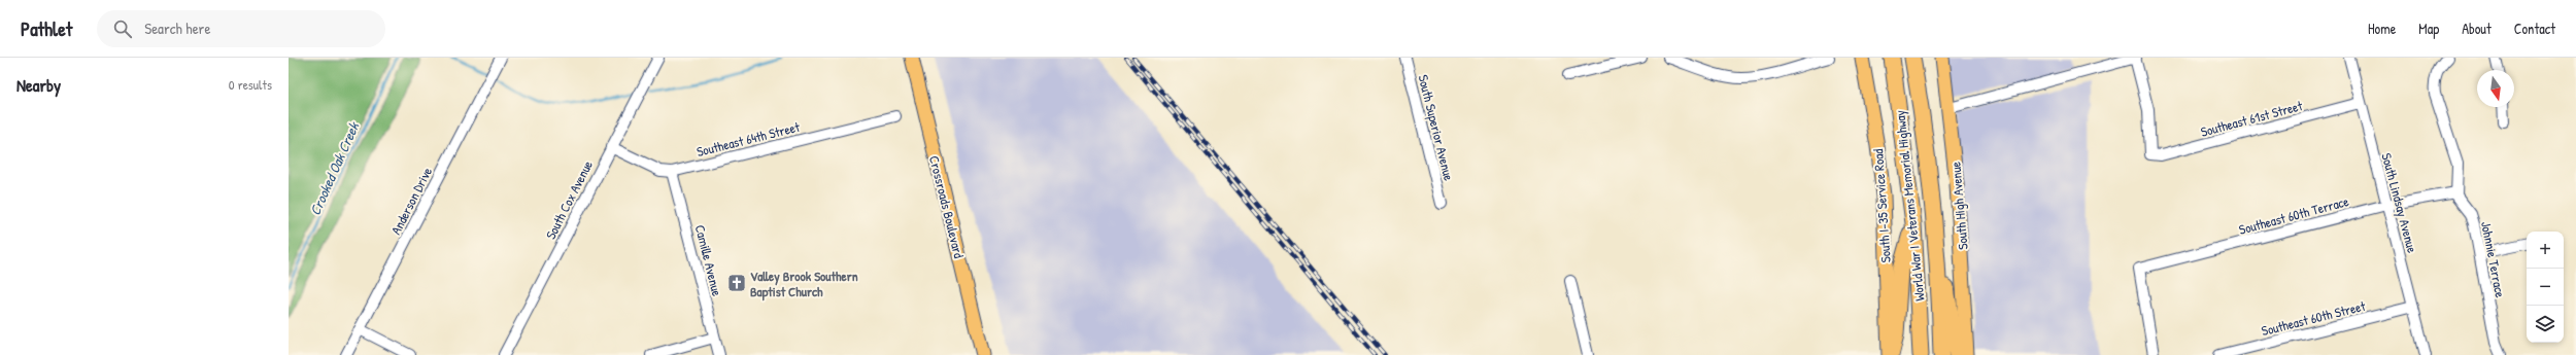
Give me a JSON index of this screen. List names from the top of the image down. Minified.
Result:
{"streets":{"highway":["World War I Veterans Memorial Highway"],"main road":["South I-35 Service Road","South High Avenue","Crossroads Boulevard"],"street":["Southeast 61st Street","South Superior Avenue","Southeast 64th Street","South Cox Avenue","Anderson Drive","South Lindsay Avenue","Southeast 60th Terrace","Johnnie Terrace","Camille Avenue","Southeast 60th Street"]},"crossings":[["Southeast 61st Street","South Lindsay Avenue"],["Southeast 64th Street","South Cox Avenue"],["Southeast 64th Street","Camille Avenue"],["South Lindsay Avenue","Southeast 60th Terrace"],["South Lindsay Avenue","Southeast 60th Street"],["Southeast 60th Terrace","Johnnie Terrace"]],"water":["Crooked Oak Creek"],"places":{"church":["Valley Brook Southern Baptist Church"]},"north":"bottom","page":{"header":"Pathlet","search":"Search here","nav":["Home","Map","About","Contact"],"heading":["Nearby","0 results"],"map_buttons":["+","−"]}}
